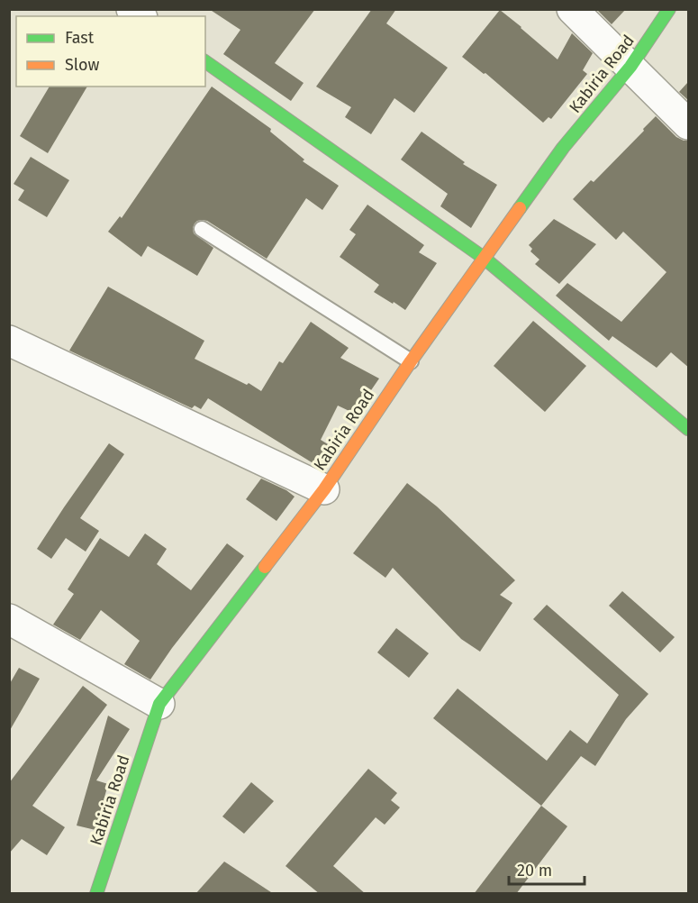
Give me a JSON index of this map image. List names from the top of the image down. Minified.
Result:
{"streets":{"main road":["Kabiria Road"]},"legend":["Fast","Slow"],"scale_bar":"20 m"}
